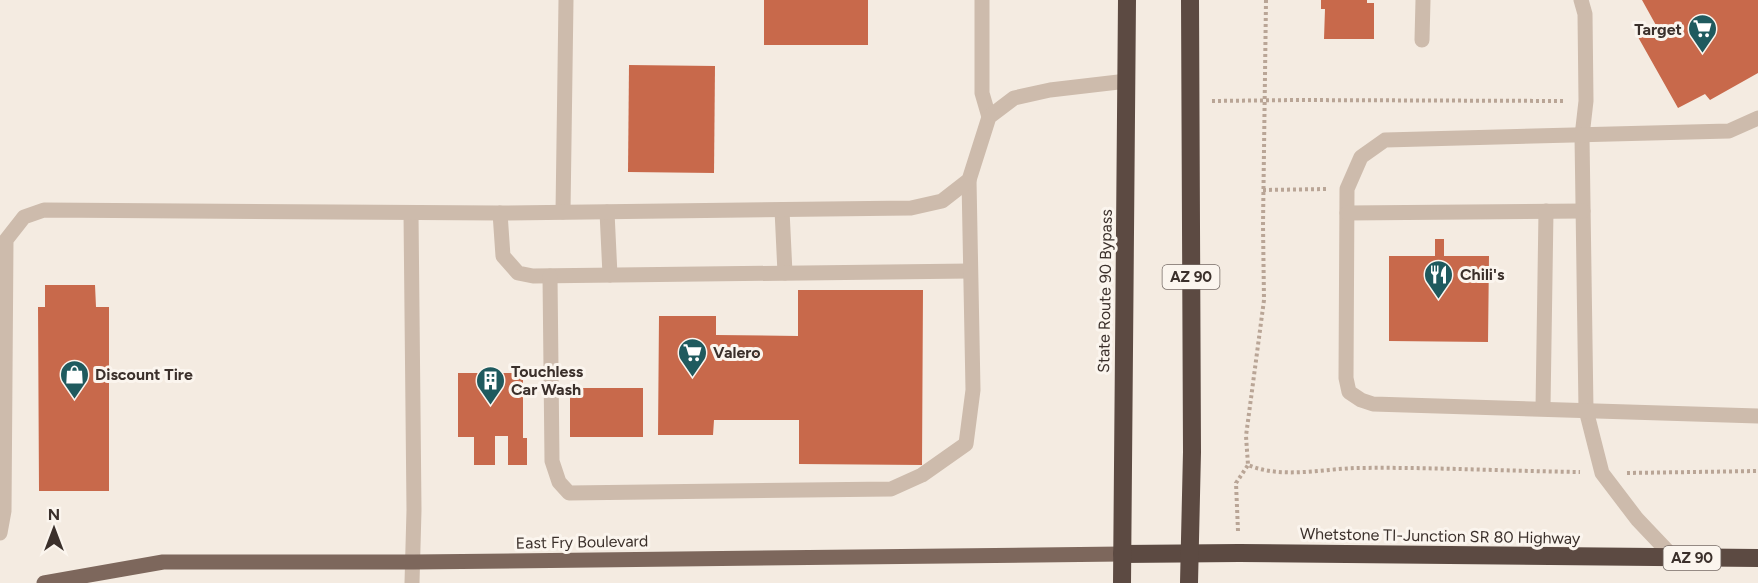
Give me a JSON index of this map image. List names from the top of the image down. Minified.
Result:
{"streets":{"highway":["AZ 90","State Route 90 Bypass","Whetstone TI-Junction SR 80 Highway"],"main road":["East Fry Boulevard"]},"crossings":[["AZ 90","Whetstone TI-Junction SR 80 Highway"],["State Route 90 Bypass","Whetstone TI-Junction SR 80 Highway"],["State Route 90 Bypass","East Fry Boulevard"],["Whetstone TI-Junction SR 80 Highway","East Fry Boulevard"]],"places":{"supermarket":["Target","Valero"],"restaurant":["Chili's"],"shop":["Discount Tire"],"building":["Touchless Car Wash"]},"north":"top"}
